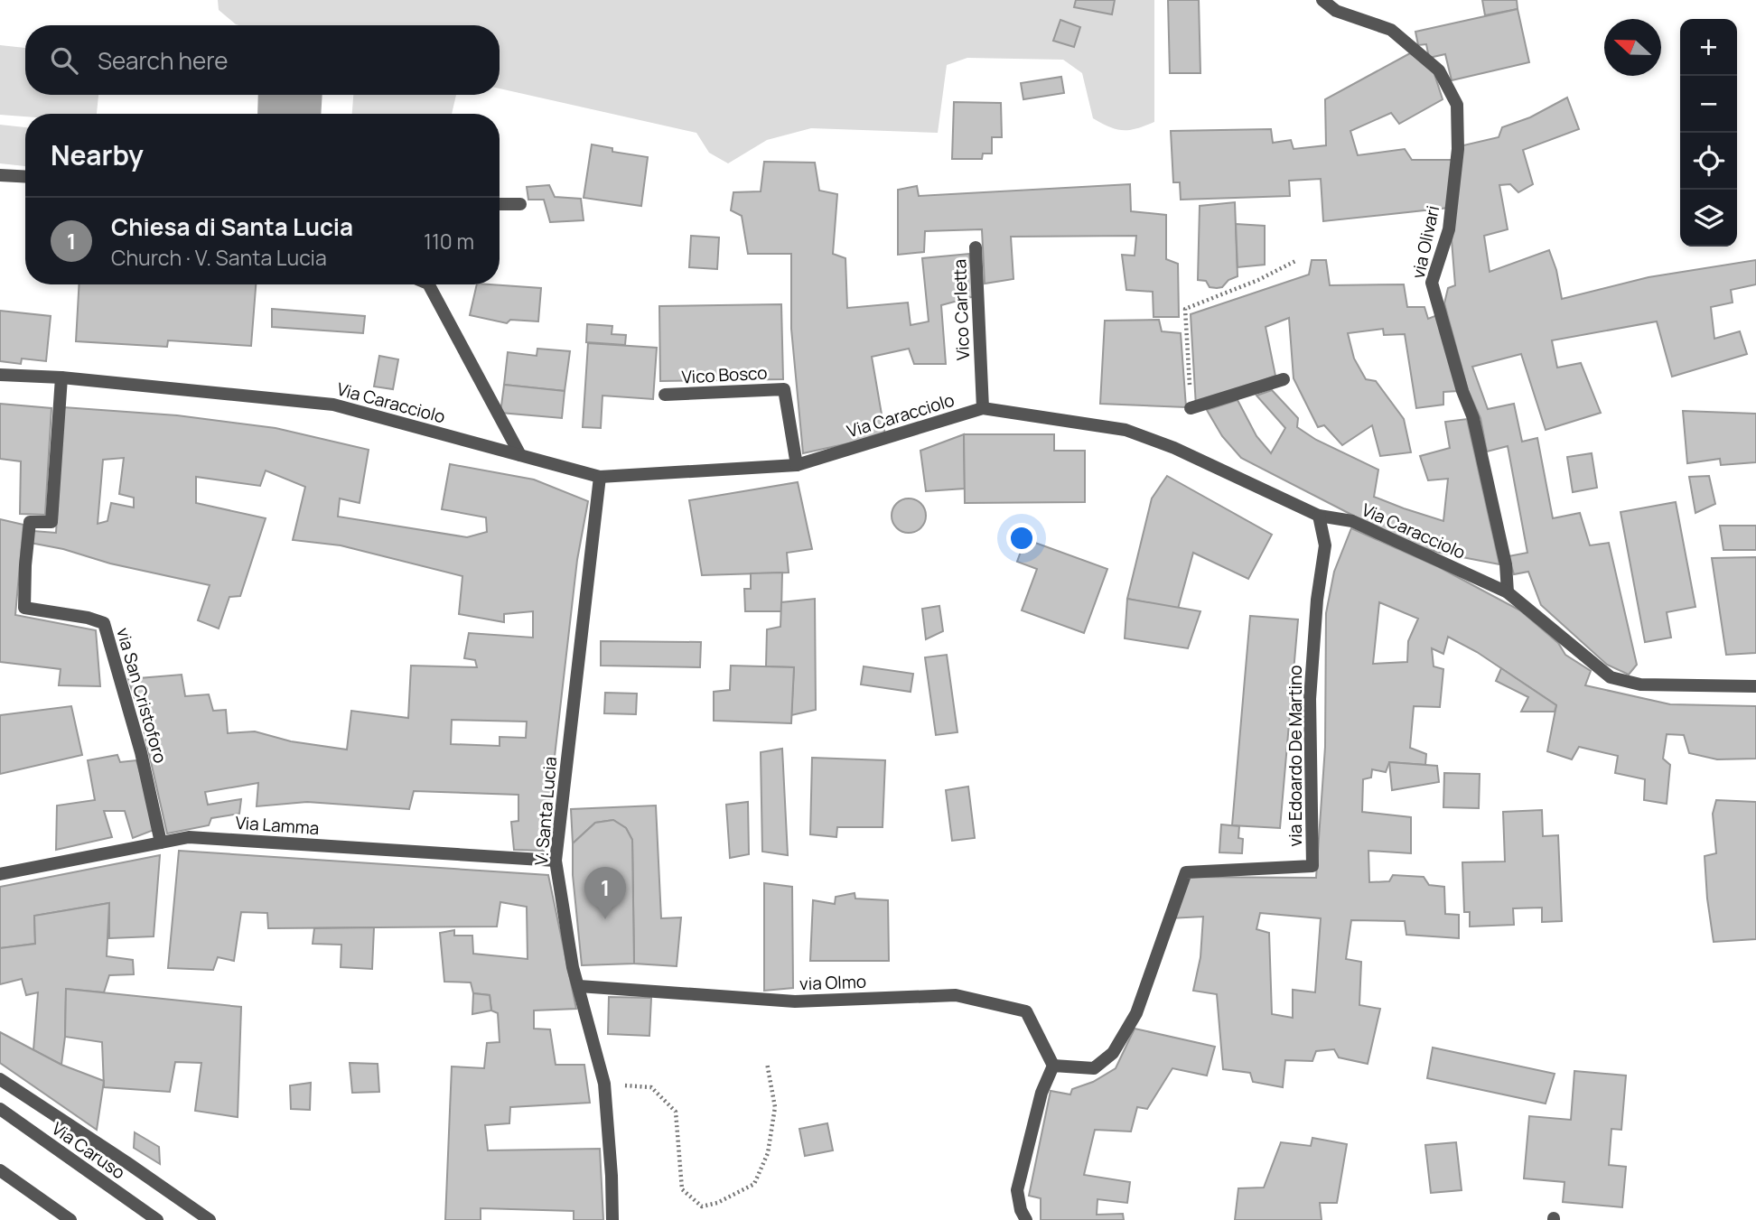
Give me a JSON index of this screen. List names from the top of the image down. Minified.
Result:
{"streets":{"street":["via Olivari","Vico Carletta","Vico Bosco","Via Caracciolo","via San Cristoforo","via Edoardo De Martino","V. Santa Lucia","Via Lamma","via Olmo","Via Caruso"]},"crossings":[["via Olivari","Via Caracciolo"],["Vico Carletta","Via Caracciolo"],["Vico Bosco","Via Caracciolo"],["Via Caracciolo","via San Cristoforo"],["Via Caracciolo","via Edoardo De Martino"],["Via Caracciolo","V. Santa Lucia"],["via San Cristoforo","Via Lamma"],["via Edoardo De Martino","via Olmo"],["V. Santa Lucia","Via Lamma"],["V. Santa Lucia","via Olmo"]],"north":"left","page":{"map_buttons":["+","−"],"search":"Search here","heading":"Nearby","list":[{"mark":"1","name":"Chiesa di Santa Lucia","note":"Church · V. Santa Lucia","value":"110 m"}],"pins":"1"}}
